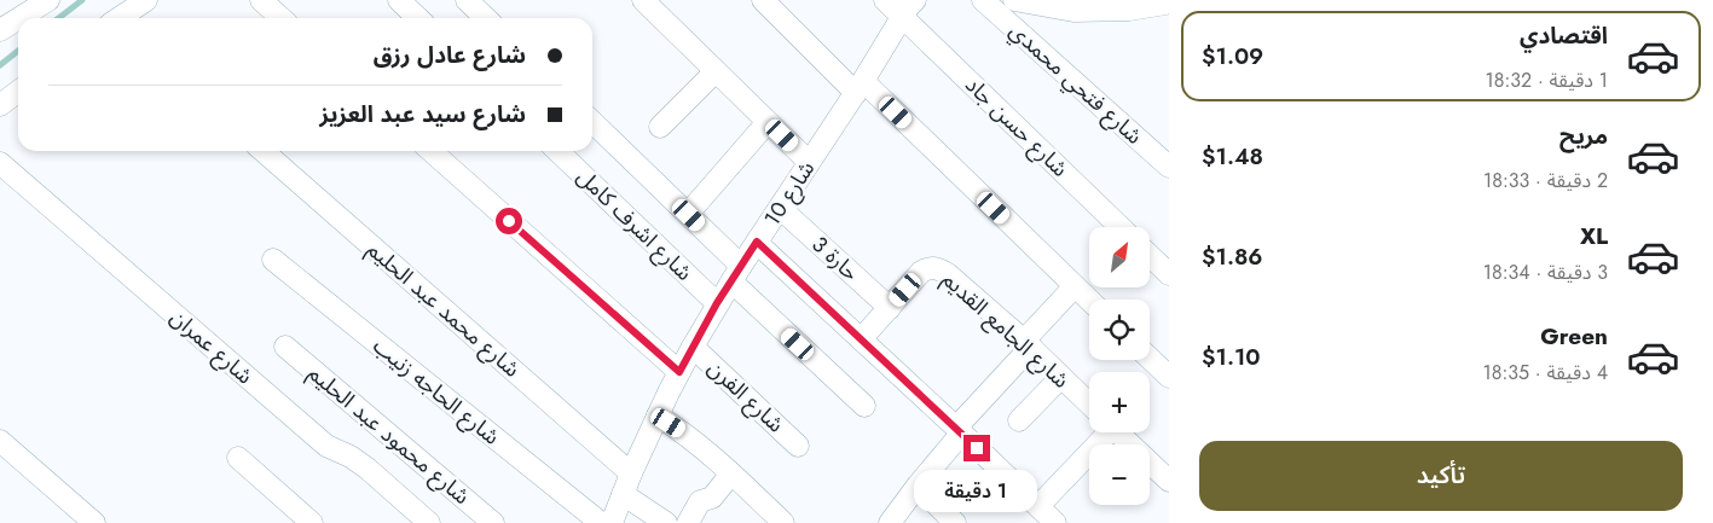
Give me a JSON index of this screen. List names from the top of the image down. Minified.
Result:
{"streets":{"street":["شارع فتحي محمدي","شارع حسن جاد","شارع 10","شارع اشرف كامل","حارة 3","شارع محمد عبد الحليم","شارع الجامع القديم","شارع عمران","شارع الحاجه زنيب","شارع الفرن","شارع محمود عبد الحليم"]},"crossings":[["شارع حسن جاد","شارع 10"],["شارع 10","شارع اشرف كامل"],["شارع 10","حارة 3"],["شارع 10","شارع محمد عبد الحليم"],["شارع 10","شارع الفرن"],["حارة 3","شارع الجامع القديم"]],"north":"top right","page":{"list":[{"name":"اقتصادي","note":"1 دقيقة · 18:32","value":"$1.09"},{"name":"مريح","note":"2 دقيقة · 18:33","value":"$1.48"},{"name":"XL","note":"3 دقيقة · 18:34","value":"$1.86"},{"name":"Green","note":"4 دقيقة · 18:35","value":"$1.10"}],"banner":["شارع عادل رزق","شارع سيد عبد العزيز"],"map_buttons":["+","−"],"buttons":"تأكيد","bubble":"1 دقيقة"}}
